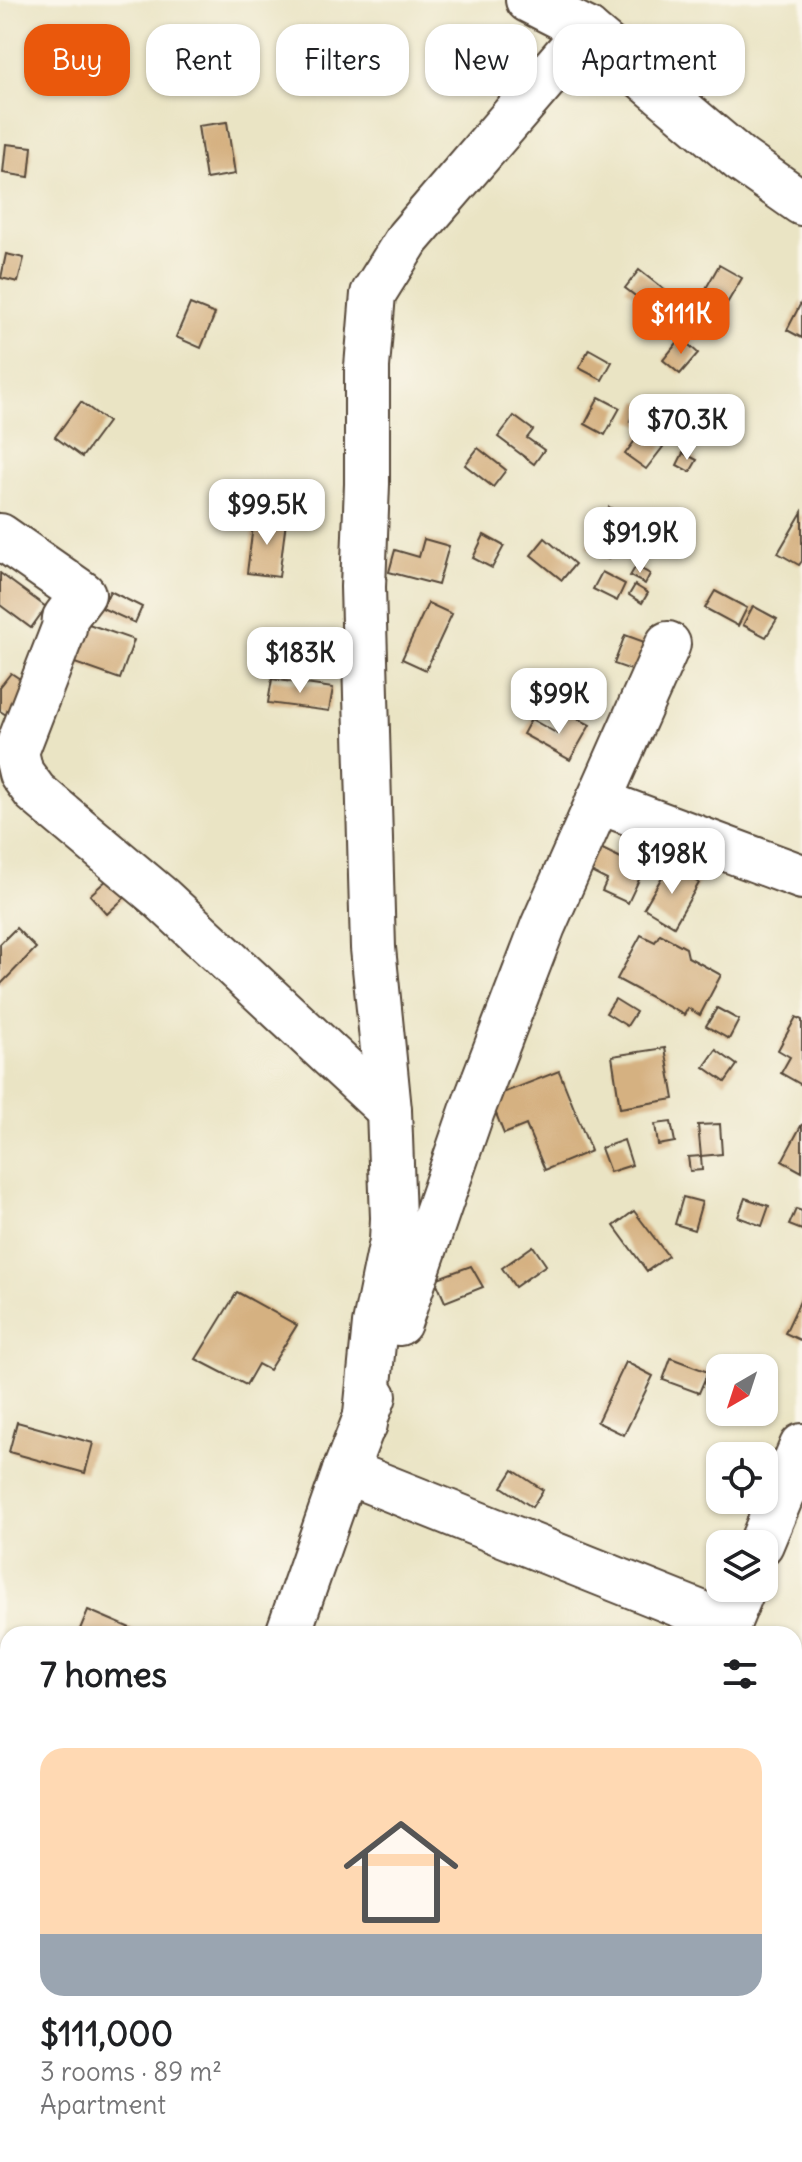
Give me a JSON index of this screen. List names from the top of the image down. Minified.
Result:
{"north":"bottom left","page":{"chip":["Buy","Rent","Filters","New","Apartment"],"price":["$111K","$70.3K","$99.5K","$91.9K","$183K","$99K","$198K"],"heading":"7 homes","list":[{"name":"$111,000","note":"3 rooms · 89 m² · Apartment"}]}}
